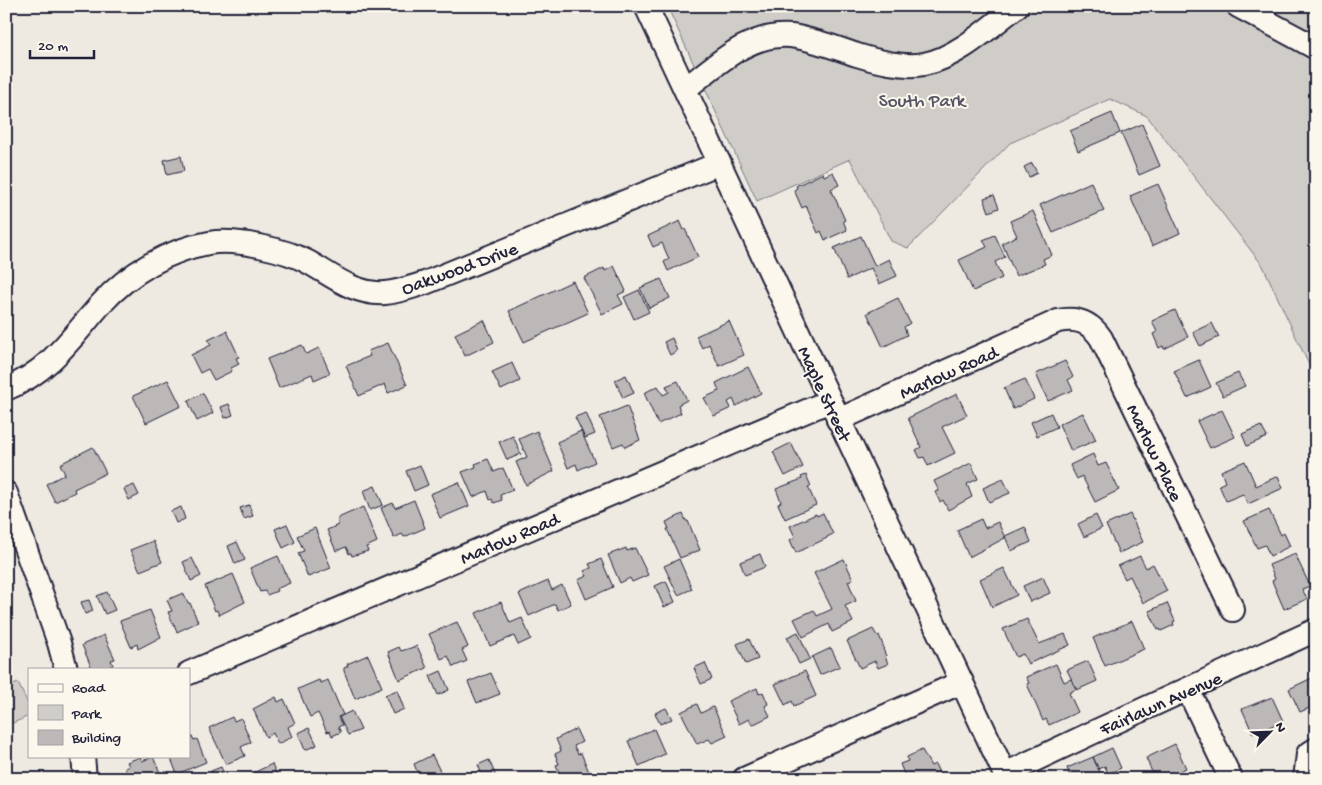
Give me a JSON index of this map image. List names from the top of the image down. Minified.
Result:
{"streets":{"street":["Oakwood Drive","Marlow Road","Maple Street","Marlow Place","Fairlawn Avenue"]},"crossings":[["Oakwood Drive","Maple Street"],["Marlow Road","Maple Street"],["Marlow Road","Marlow Place"],["Maple Street","Fairlawn Avenue"]],"parks":["South Park"],"legend":["Road","Park","Building"],"scale_bar":"20 m","north":"top right"}
